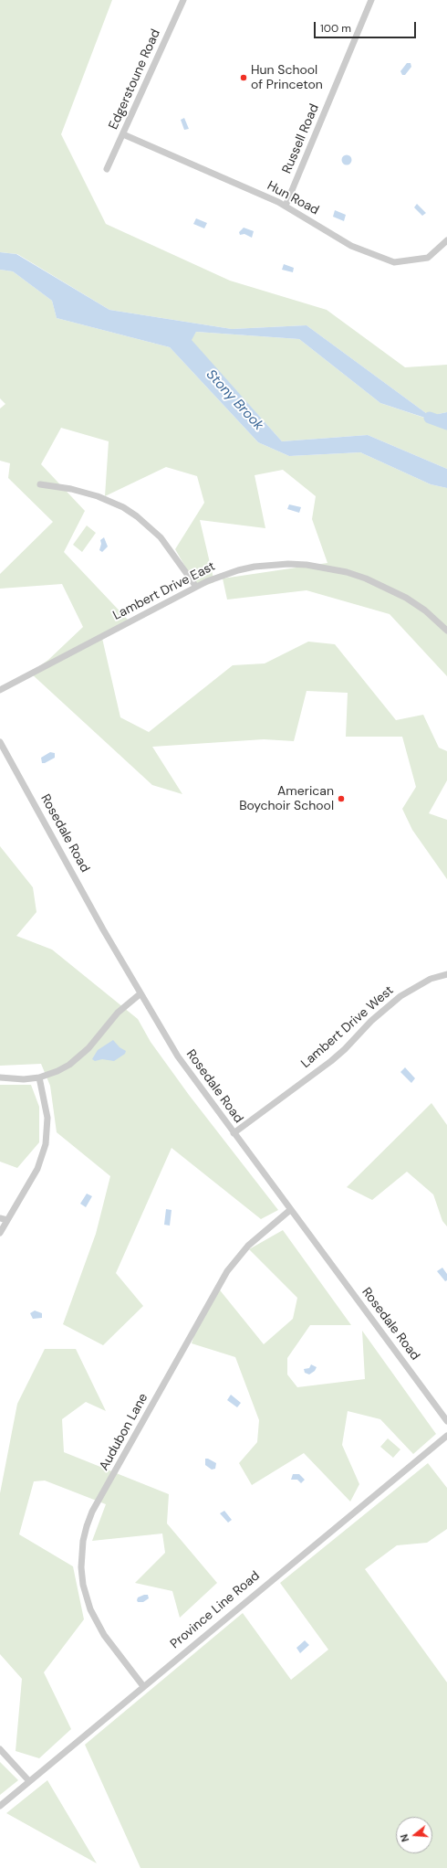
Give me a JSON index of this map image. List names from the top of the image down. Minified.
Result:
{"streets":{"street":["Edgerstoune Road","Russell Road","Hun Road","Lambert Drive East","Rosedale Road","Lambert Drive West","Audubon Lane","Province Line Road"]},"crossings":[["Edgerstoune Road","Hun Road"],["Russell Road","Hun Road"],["Rosedale Road","Lambert Drive West"],["Rosedale Road","Audubon Lane"],["Audubon Lane","Province Line Road"]],"water":["Stony Brook"],"places":["Hun School of Princeton","American Boychoir School"],"scale_bar":"100 m","north":"left"}
